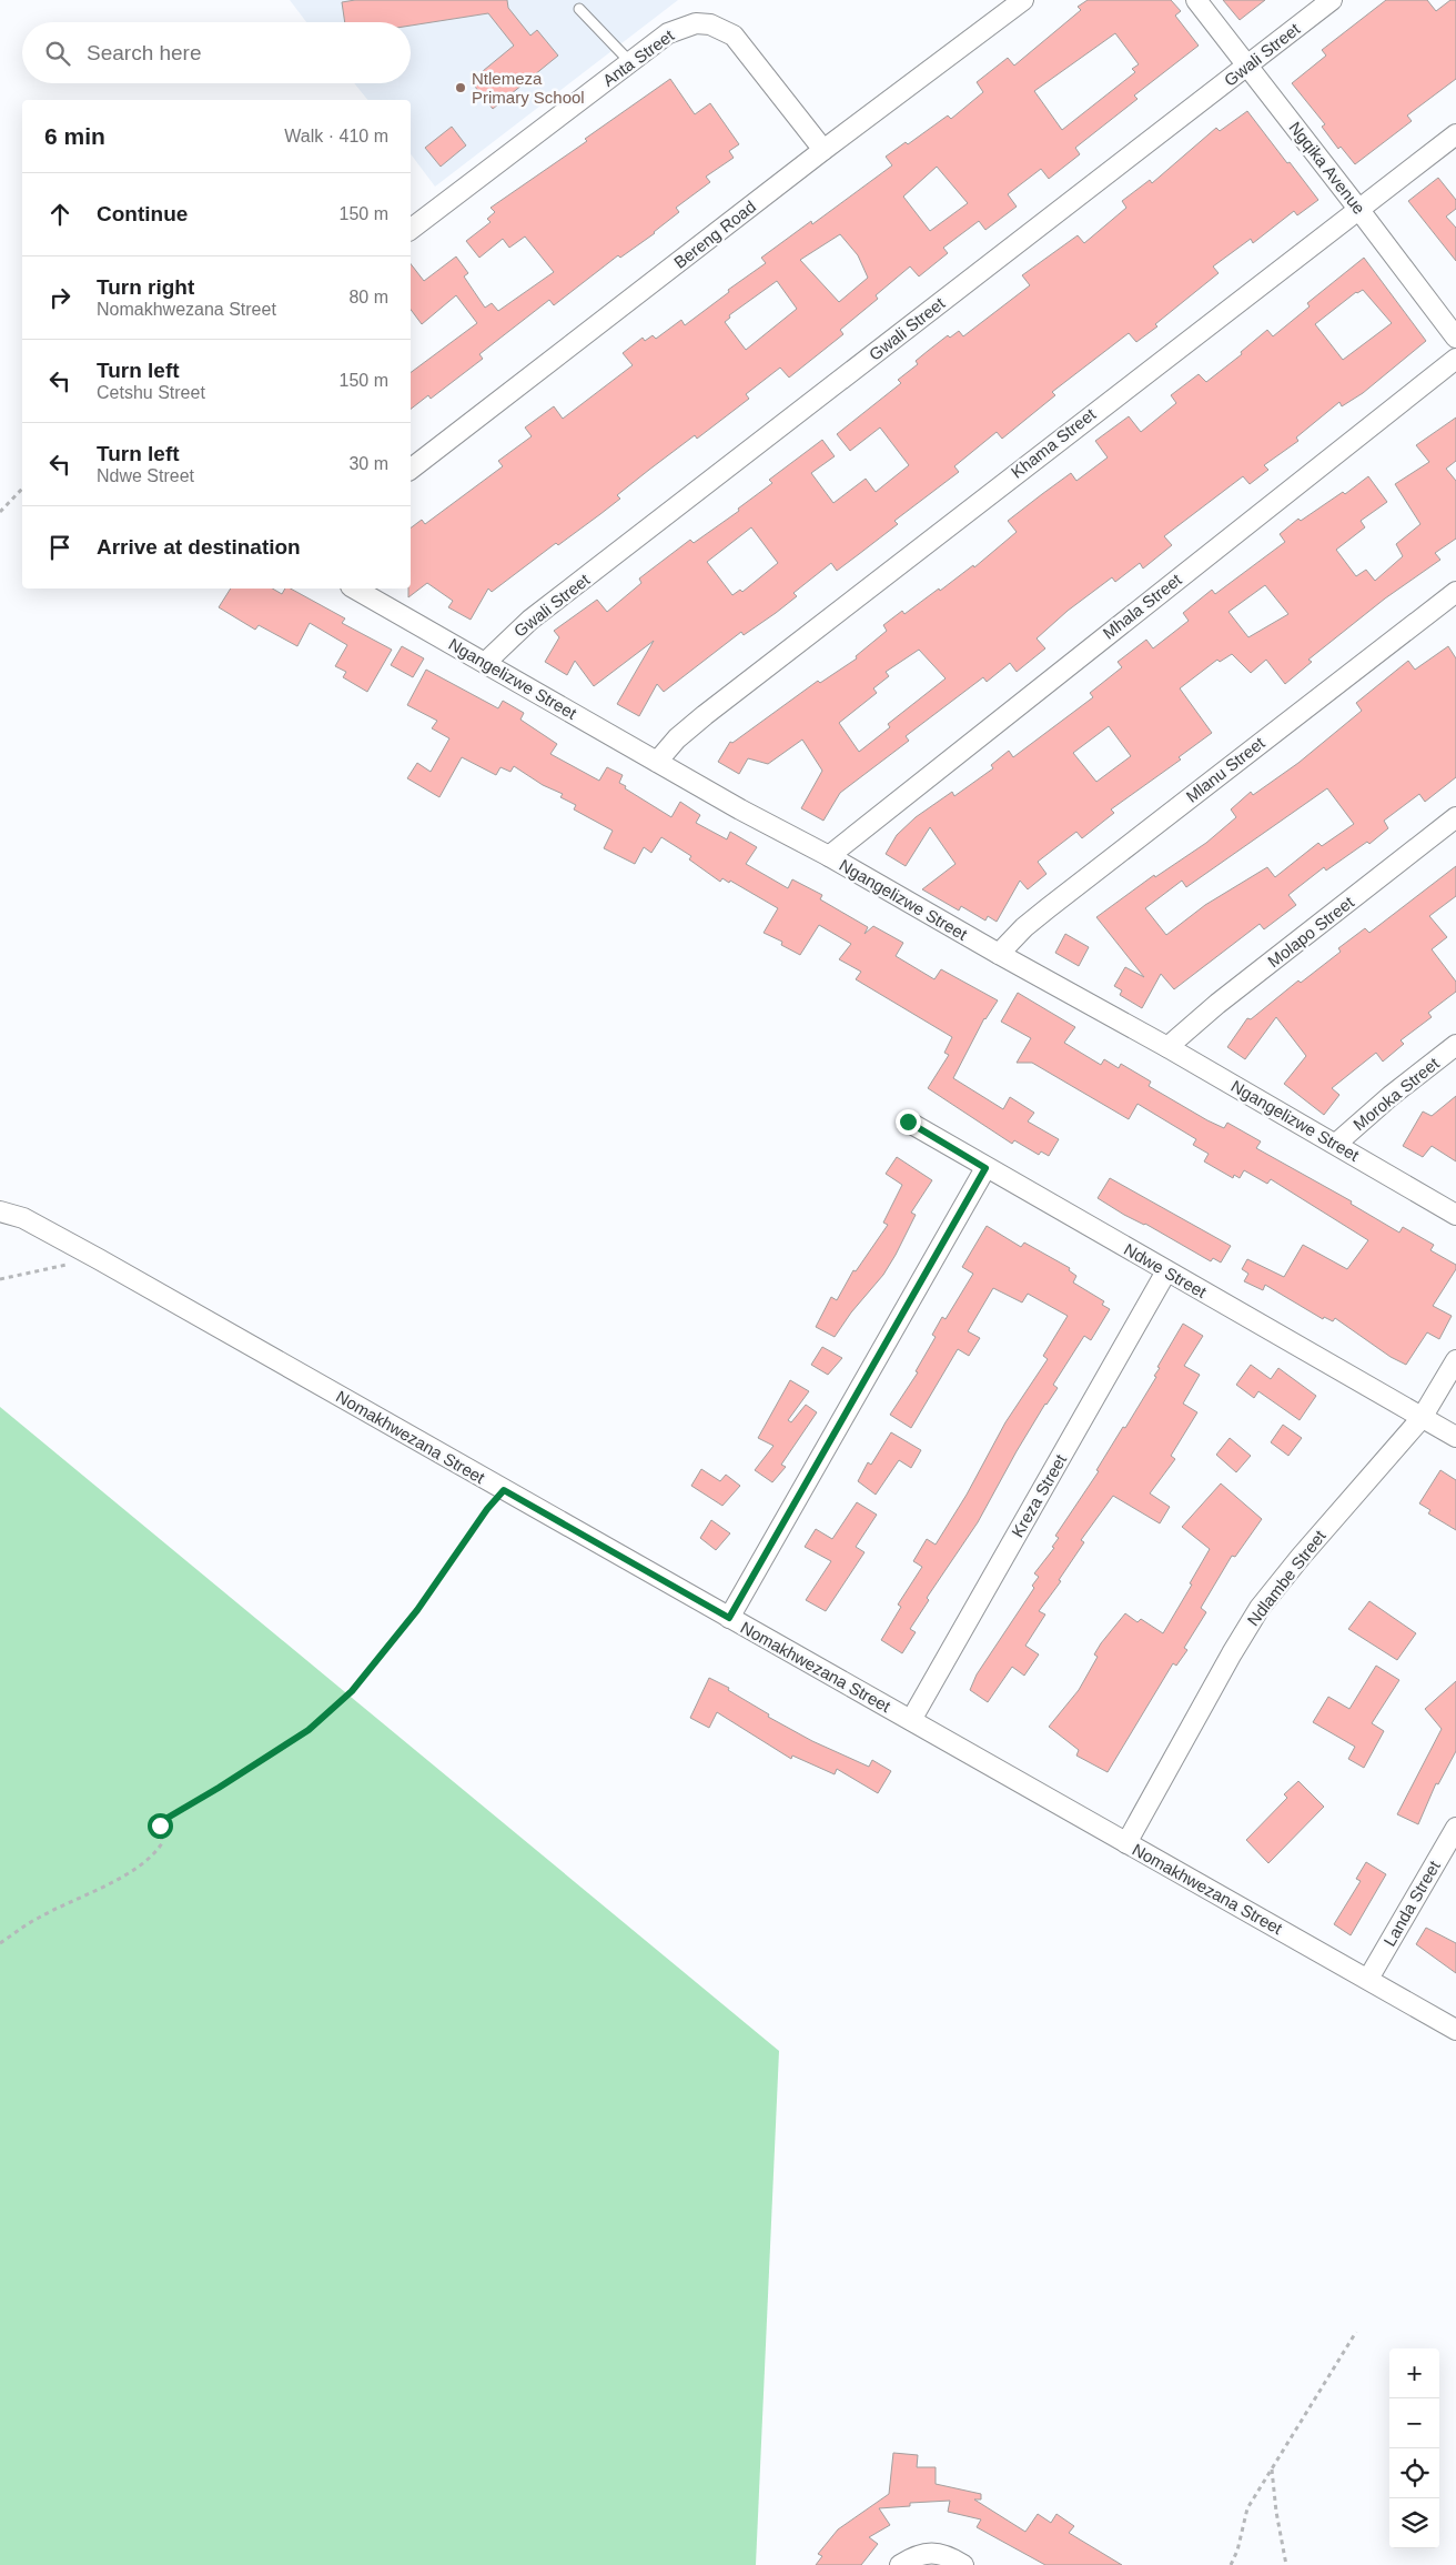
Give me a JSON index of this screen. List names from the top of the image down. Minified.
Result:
{"streets":{"street":["Gwali Street","Anta Street","Ngqika Avenue","Bereng Road","Khama Street","Mhala Street","Ngangelizwe Street","Mlanu Street","Molapo Street","Moroka Street","Ndwe Street","Nomakhwezana Street","Kreza Street","Ndlambe Street","Landa Street"]},"crossings":[["Gwali Street","Ngqika Avenue"],["Gwali Street","Ngangelizwe Street"],["Anta Street","Bereng Road"],["Ngqika Avenue","Khama Street"],["Khama Street","Ngangelizwe Street"],["Mhala Street","Ngangelizwe Street"],["Ngangelizwe Street","Mlanu Street"],["Ngangelizwe Street","Molapo Street"],["Ngangelizwe Street","Moroka Street"],["Ndwe Street","Kreza Street"],["Ndwe Street","Ndlambe Street"],["Nomakhwezana Street","Kreza Street"],["Nomakhwezana Street","Ndlambe Street"],["Nomakhwezana Street","Landa Street"]],"places":["Ntlemeza Primary School"],"page":{"search":"Search here","heading":["6 min","Walk · 410 m"],"list":[["Continue","150 m"],["Turn right","Nomakhwezana Street","80 m"],["Turn left","Cetshu Street","150 m"],["Turn left","Ndwe Street","30 m"],"Arrive at destination"],"map_buttons":["+","−"]}}
